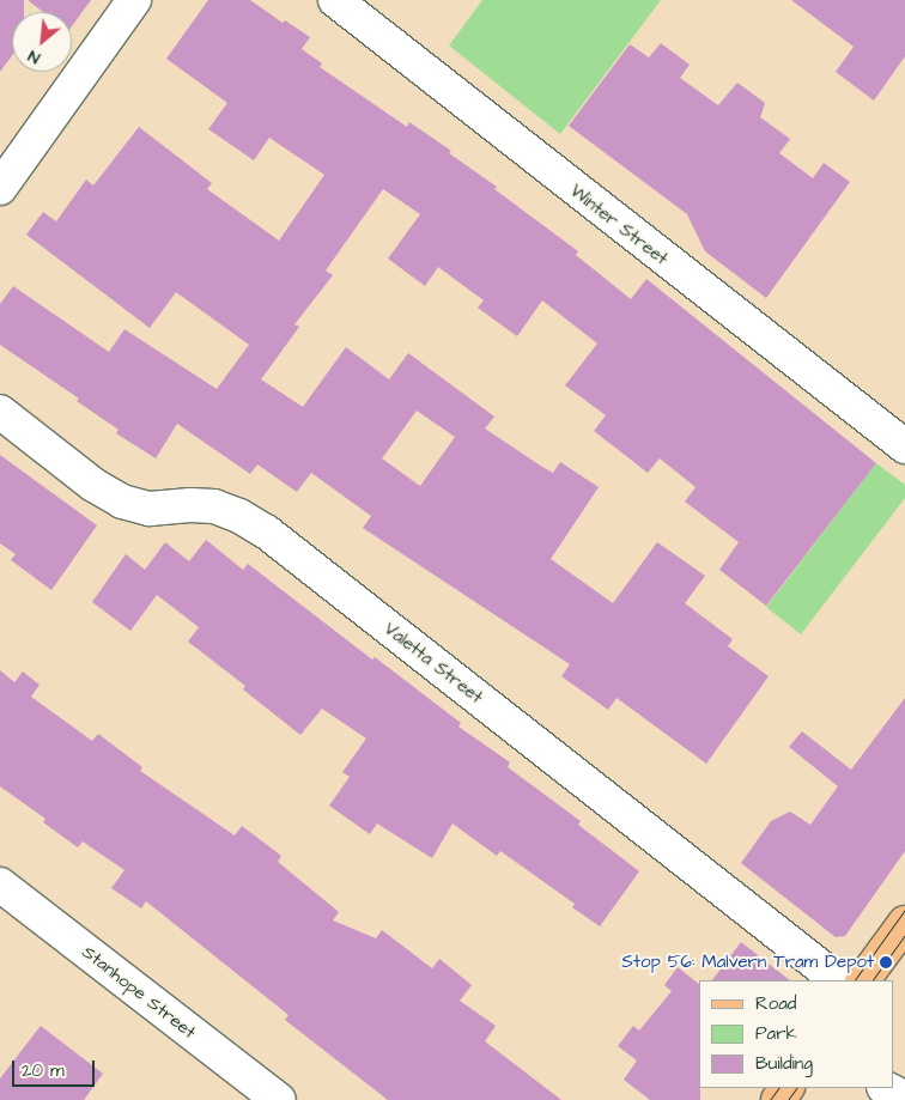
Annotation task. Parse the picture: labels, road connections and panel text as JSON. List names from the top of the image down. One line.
{"streets":{"street":["Winter Street","Valetta Street","Stanhope Street"]},"places":["Stop 56: Malvern Tram Depot"],"legend":["Road","Park","Building"],"scale_bar":"20 m","north":"bottom left"}
